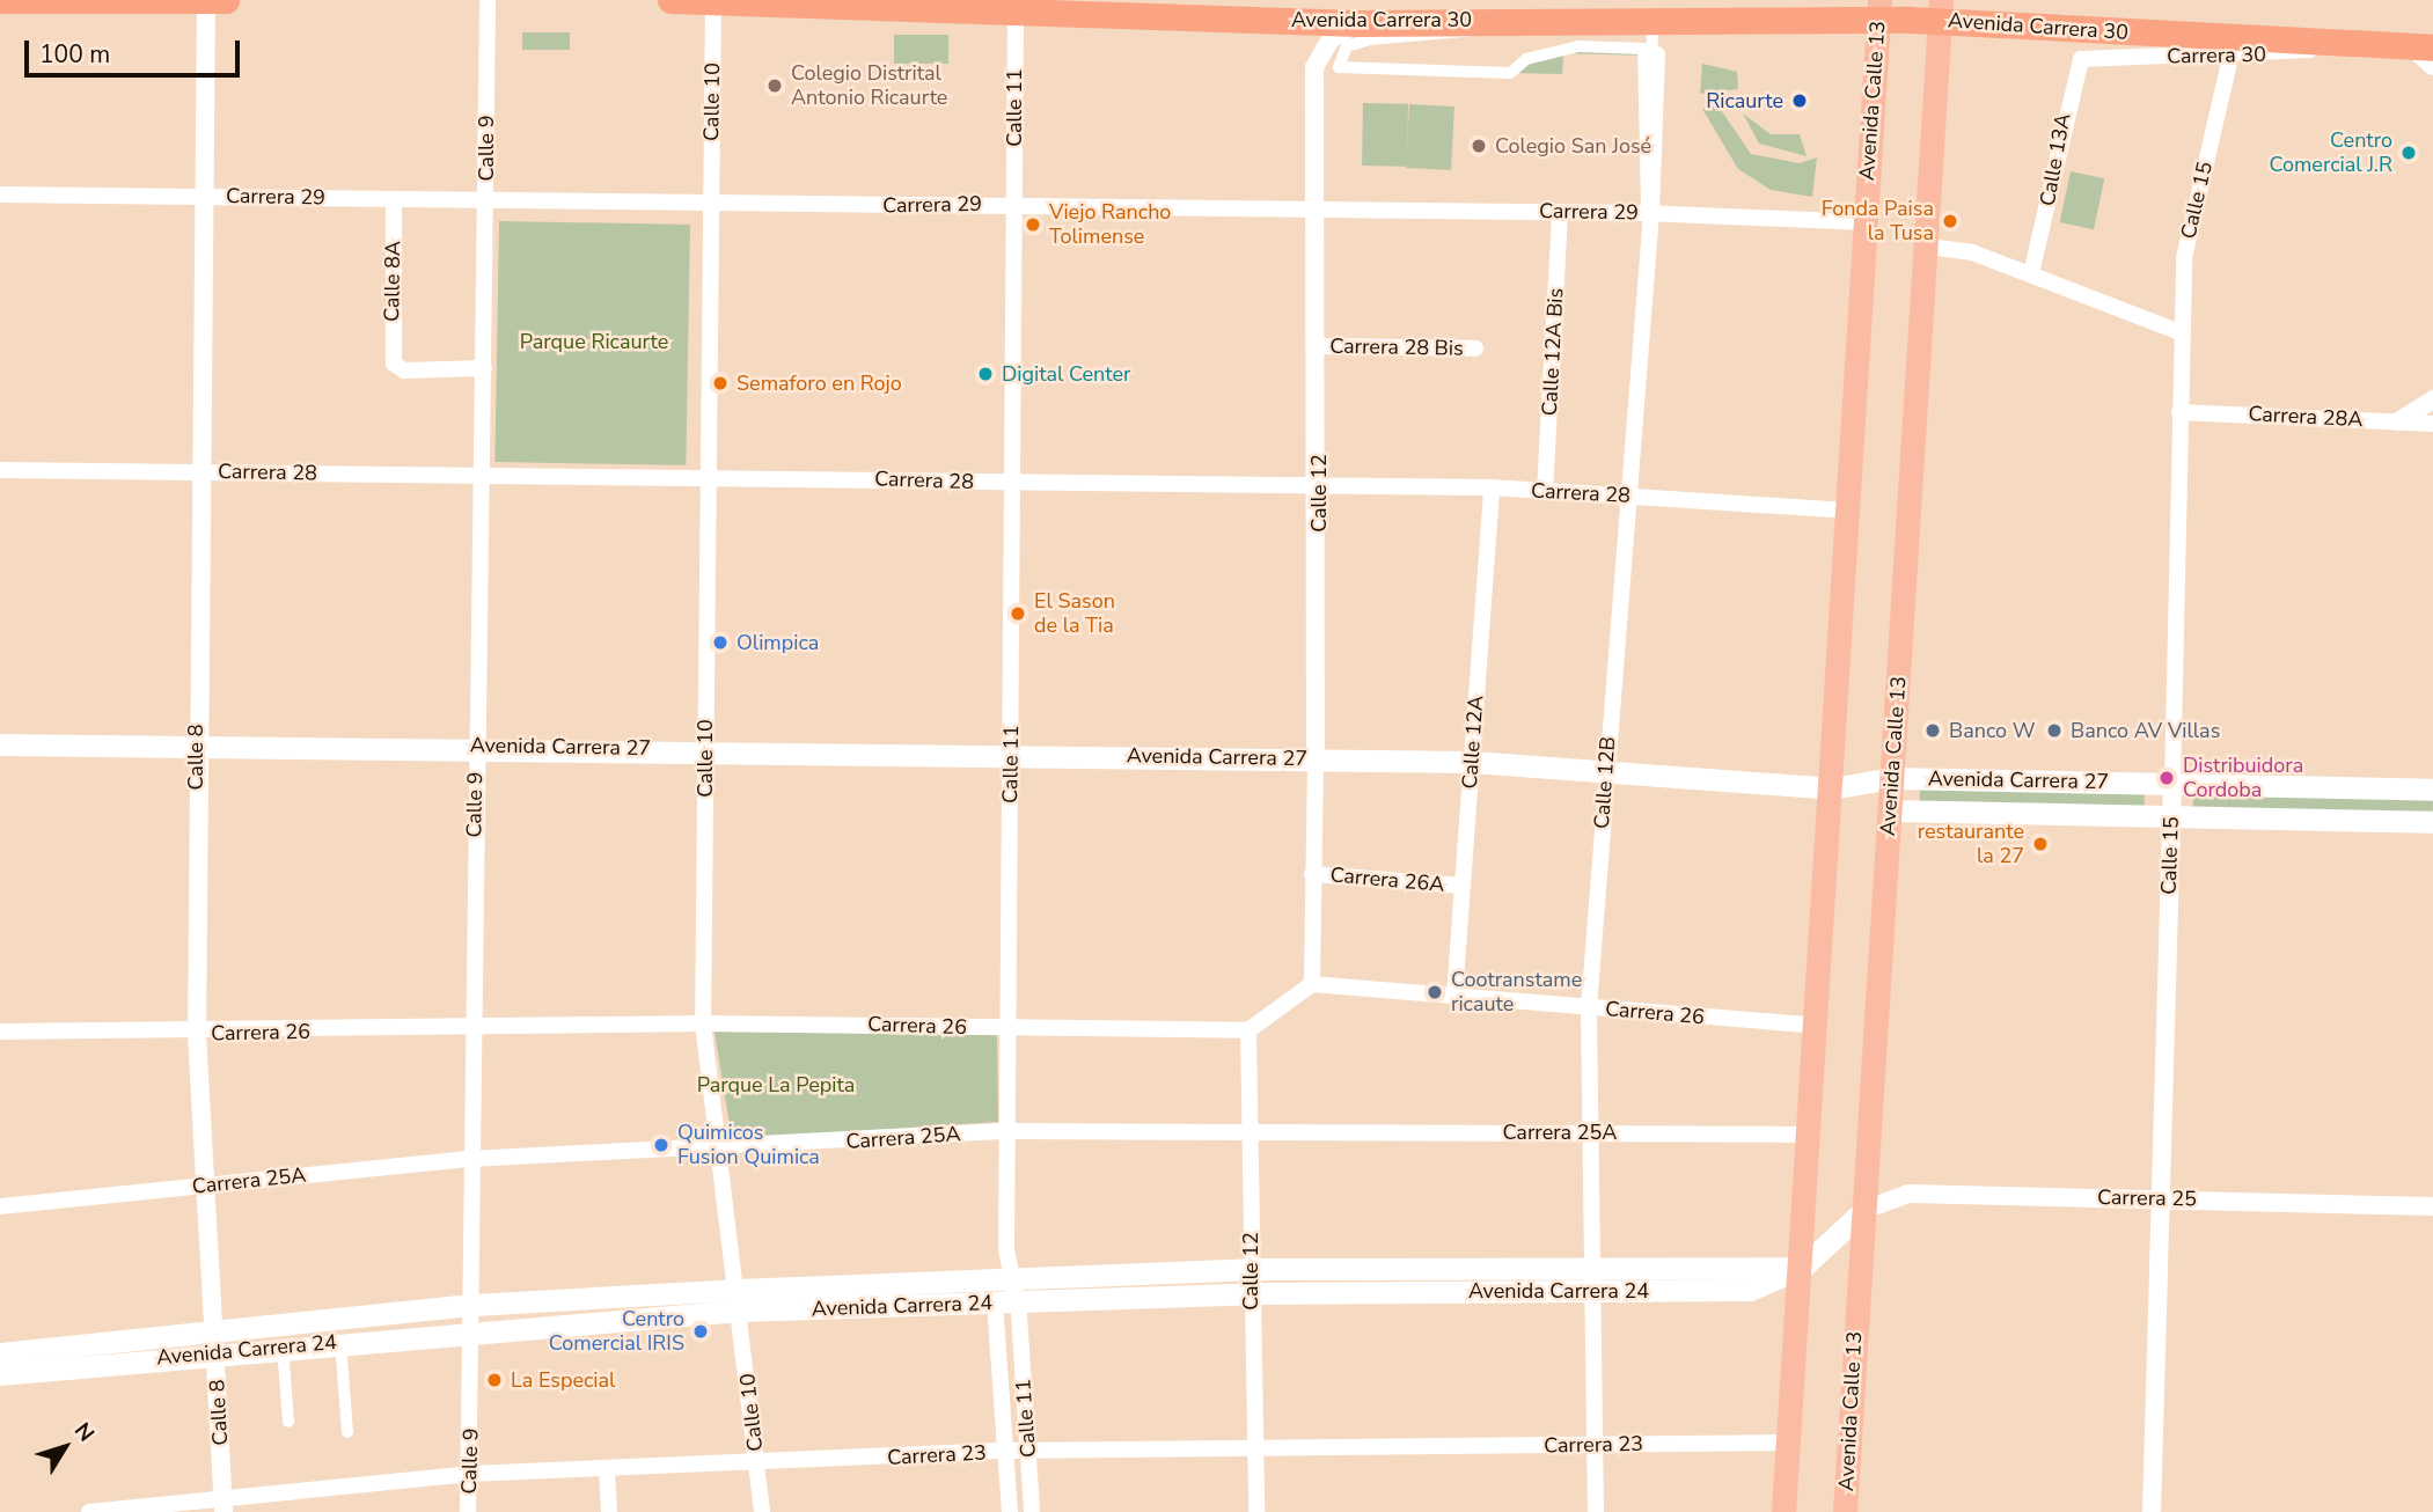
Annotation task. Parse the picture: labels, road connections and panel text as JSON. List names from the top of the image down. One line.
{"streets":{"highway":["Avenida Carrera 30"],"main road":["Avenida Calle 13","Avenida Carrera 27","Avenida Carrera 24"],"street":["Carrera 30","Calle 10","Calle 11","Calle 9","Calle 13A","Carrera 29","Calle 15","Calle 8A","Carrera 28 Bis","Calle 12A Bis","Carrera 28A","Carrera 28","Calle 12","Calle 12A","Calle 8","Calle 12B","Carrera 26A","Carrera 26","Carrera 25A","Carrera 25","Carrera 23"]},"crossings":[["Avenida Carrera 30","Carrera 30"],["Avenida Carrera 30","Calle 10"],["Avenida Carrera 30","Calle 11"],["Avenida Carrera 30","Calle 12"],["Carrera 30","Calle 13A"],["Carrera 30","Calle 15"],["Avenida Calle 13","Carrera 29"],["Avenida Calle 13","Carrera 28"],["Avenida Calle 13","Avenida Carrera 27"],["Avenida Calle 13","Carrera 26"],["Avenida Calle 13","Carrera 25A"],["Avenida Calle 13","Carrera 25"],["Avenida Calle 13","Avenida Carrera 24"],["Avenida Calle 13","Carrera 23"],["Calle 10","Carrera 29"],["Calle 10","Carrera 28"],["Calle 10","Avenida Carrera 27"],["Calle 10","Carrera 26"],["Calle 10","Carrera 25A"],["Calle 10","Avenida Carrera 24"],["Calle 10","Carrera 23"],["Calle 11","Carrera 29"],["Calle 11","Carrera 28"],["Calle 11","Avenida Carrera 27"],["Calle 11","Carrera 26"],["Calle 11","Carrera 25A"],["Calle 11","Avenida Carrera 24"],["Calle 11","Carrera 23"],["Calle 9","Carrera 29"],["Calle 9","Calle 8A"],["Calle 9","Carrera 28"],["Calle 9","Avenida Carrera 27"],["Calle 9","Carrera 26"],["Calle 9","Carrera 25A"],["Calle 9","Avenida Carrera 24"],["Calle 9","Carrera 23"],["Carrera 29","Calle 8A"],["Carrera 29","Calle 12A Bis"],["Carrera 29","Calle 12"],["Carrera 29","Calle 8"],["Carrera 29","Calle 12B"],["Calle 15","Carrera 28A"],["Calle 15","Avenida Carrera 27"],["Calle 15","Carrera 25"],["Carrera 28 Bis","Calle 12"],["Calle 12A Bis","Carrera 28"],["Carrera 28","Calle 12"],["Carrera 28","Calle 12A"],["Carrera 28","Calle 8"],["Carrera 28","Calle 12B"],["Calle 12","Avenida Carrera 27"],["Calle 12","Carrera 26A"],["Calle 12","Carrera 26"],["Calle 12","Carrera 25A"],["Calle 12","Avenida Carrera 24"],["Calle 12","Carrera 23"],["Calle 12A","Avenida Carrera 27"],["Calle 12A","Carrera 26A"],["Calle 12A","Carrera 26"],["Avenida Carrera 27","Calle 8"],["Avenida Carrera 27","Calle 12B"],["Calle 8","Carrera 26"],["Calle 8","Carrera 25A"],["Calle 8","Avenida Carrera 24"],["Calle 8","Carrera 23"],["Calle 12B","Carrera 26"],["Calle 12B","Carrera 25A"],["Calle 12B","Avenida Carrera 24"],["Calle 12B","Carrera 23"],["Carrera 25","Avenida Carrera 24"]],"parks":["Parque Ricaurte","Parque La Pepita"],"places":["Colegio Distrital Antonio Ricaurte","Ricaurte","Colegio San José","Centro Comercial J.R","Fonda Paisa la Tusa","Viejo Rancho Tolimense","Digital Center","Semaforo en Rojo","El Sason de la Tia","Olimpica","Banco W","Banco AV Villas","Distribuidora Cordoba","restaurante la 27","Cootranstame ricaute","Quimicos Fusion Quimica","Centro Comercial IRIS","La Especial"],"scale_bar":"100 m","north":"top right"}
